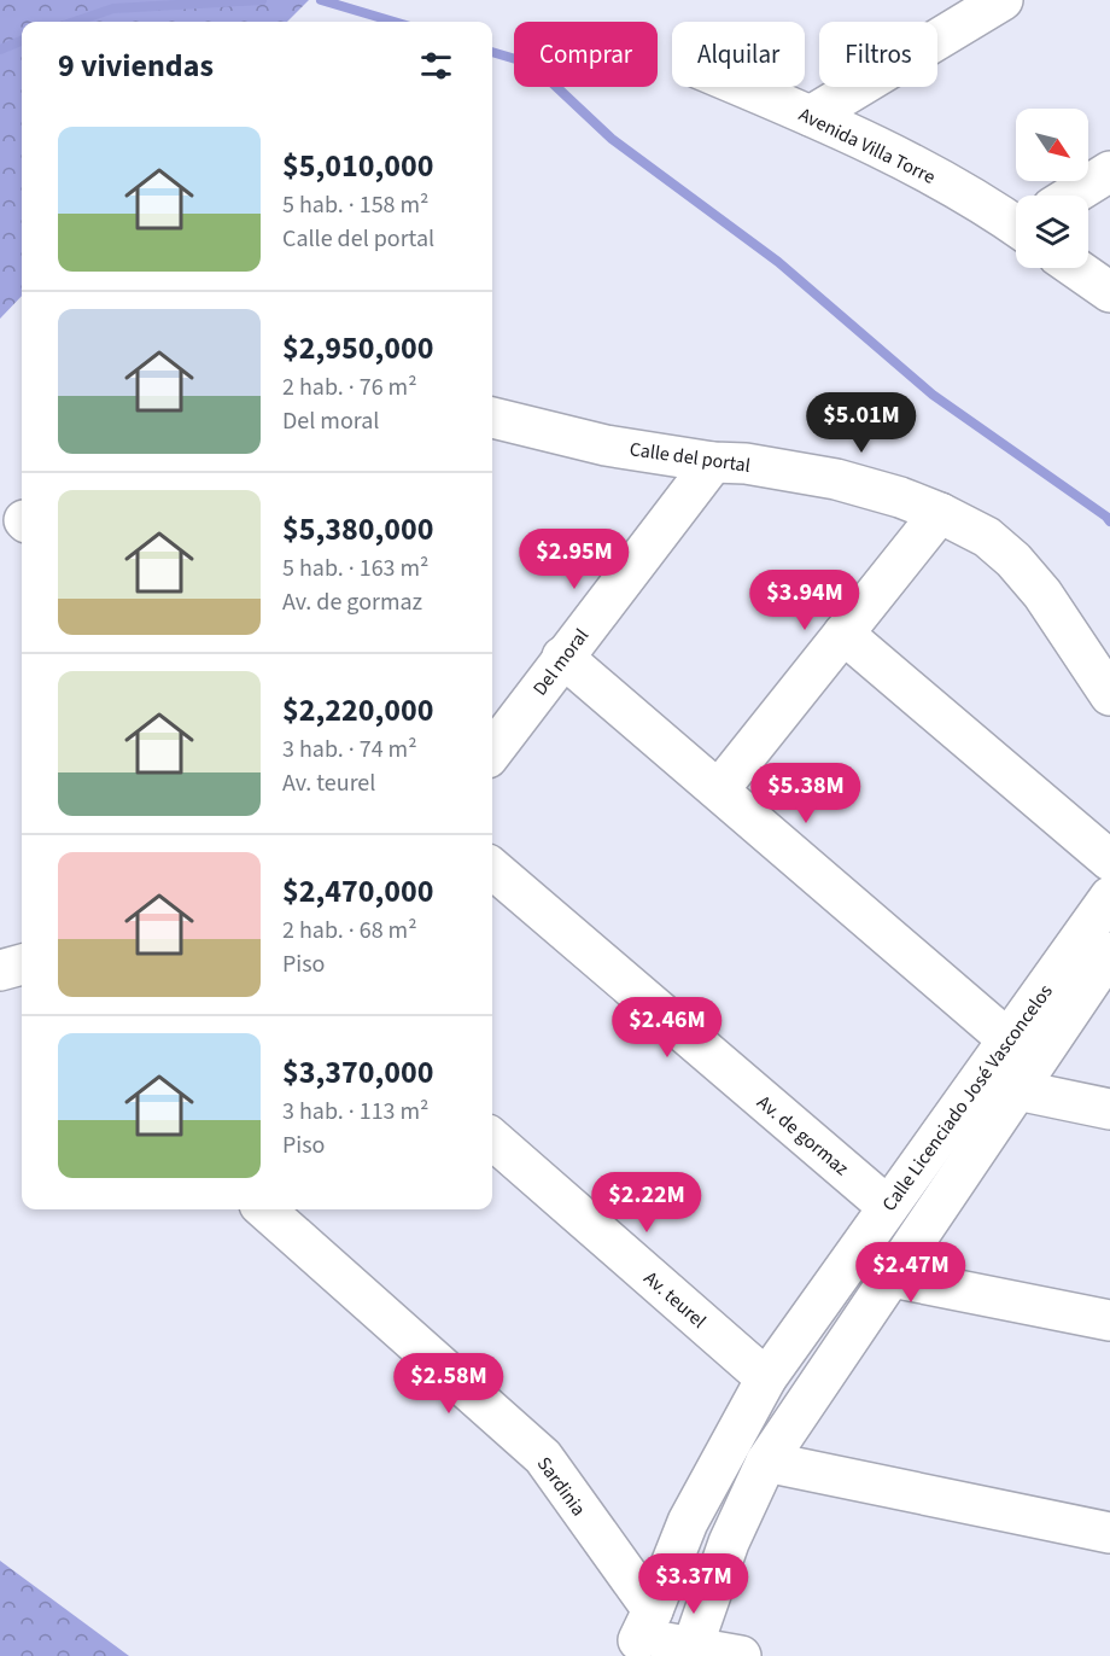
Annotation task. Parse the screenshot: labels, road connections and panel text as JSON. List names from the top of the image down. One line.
{"streets":{"street":["Avenida Villa Torre","Calle del portal","Del moral","Calle Licenciado José Vasconcelos","Av. de gormaz","Av. teurel","Sardinia"]},"crossings":[["Calle del portal","Del moral"],["Calle Licenciado José Vasconcelos","Av. de gormaz"],["Calle Licenciado José Vasconcelos","Av. teurel"],["Calle Licenciado José Vasconcelos","Sardinia"]],"north":"bottom right","page":{"chip":["Comprar","Alquilar","Filtros"],"heading":"9 viviendas","list":[{"name":"$5,010,000","note":"5 hab. · 158 m² · Calle del portal"},{"name":"$2,950,000","note":"2 hab. · 76 m² · Del moral"},{"name":"$5,380,000","note":"5 hab. · 163 m² · Av. de gormaz"},{"name":"$2,220,000","note":"3 hab. · 74 m² · Av. teurel"},{"name":"$2,470,000","note":"2 hab. · 68 m² · Piso"},{"name":"$3,370,000","note":"3 hab. · 113 m² · Piso"}],"price":["$5.01M","$2.95M","$3.94M","$5.38M","$2.46M","$2.22M","$2.47M","$2.58M","$3.37M"]}}
